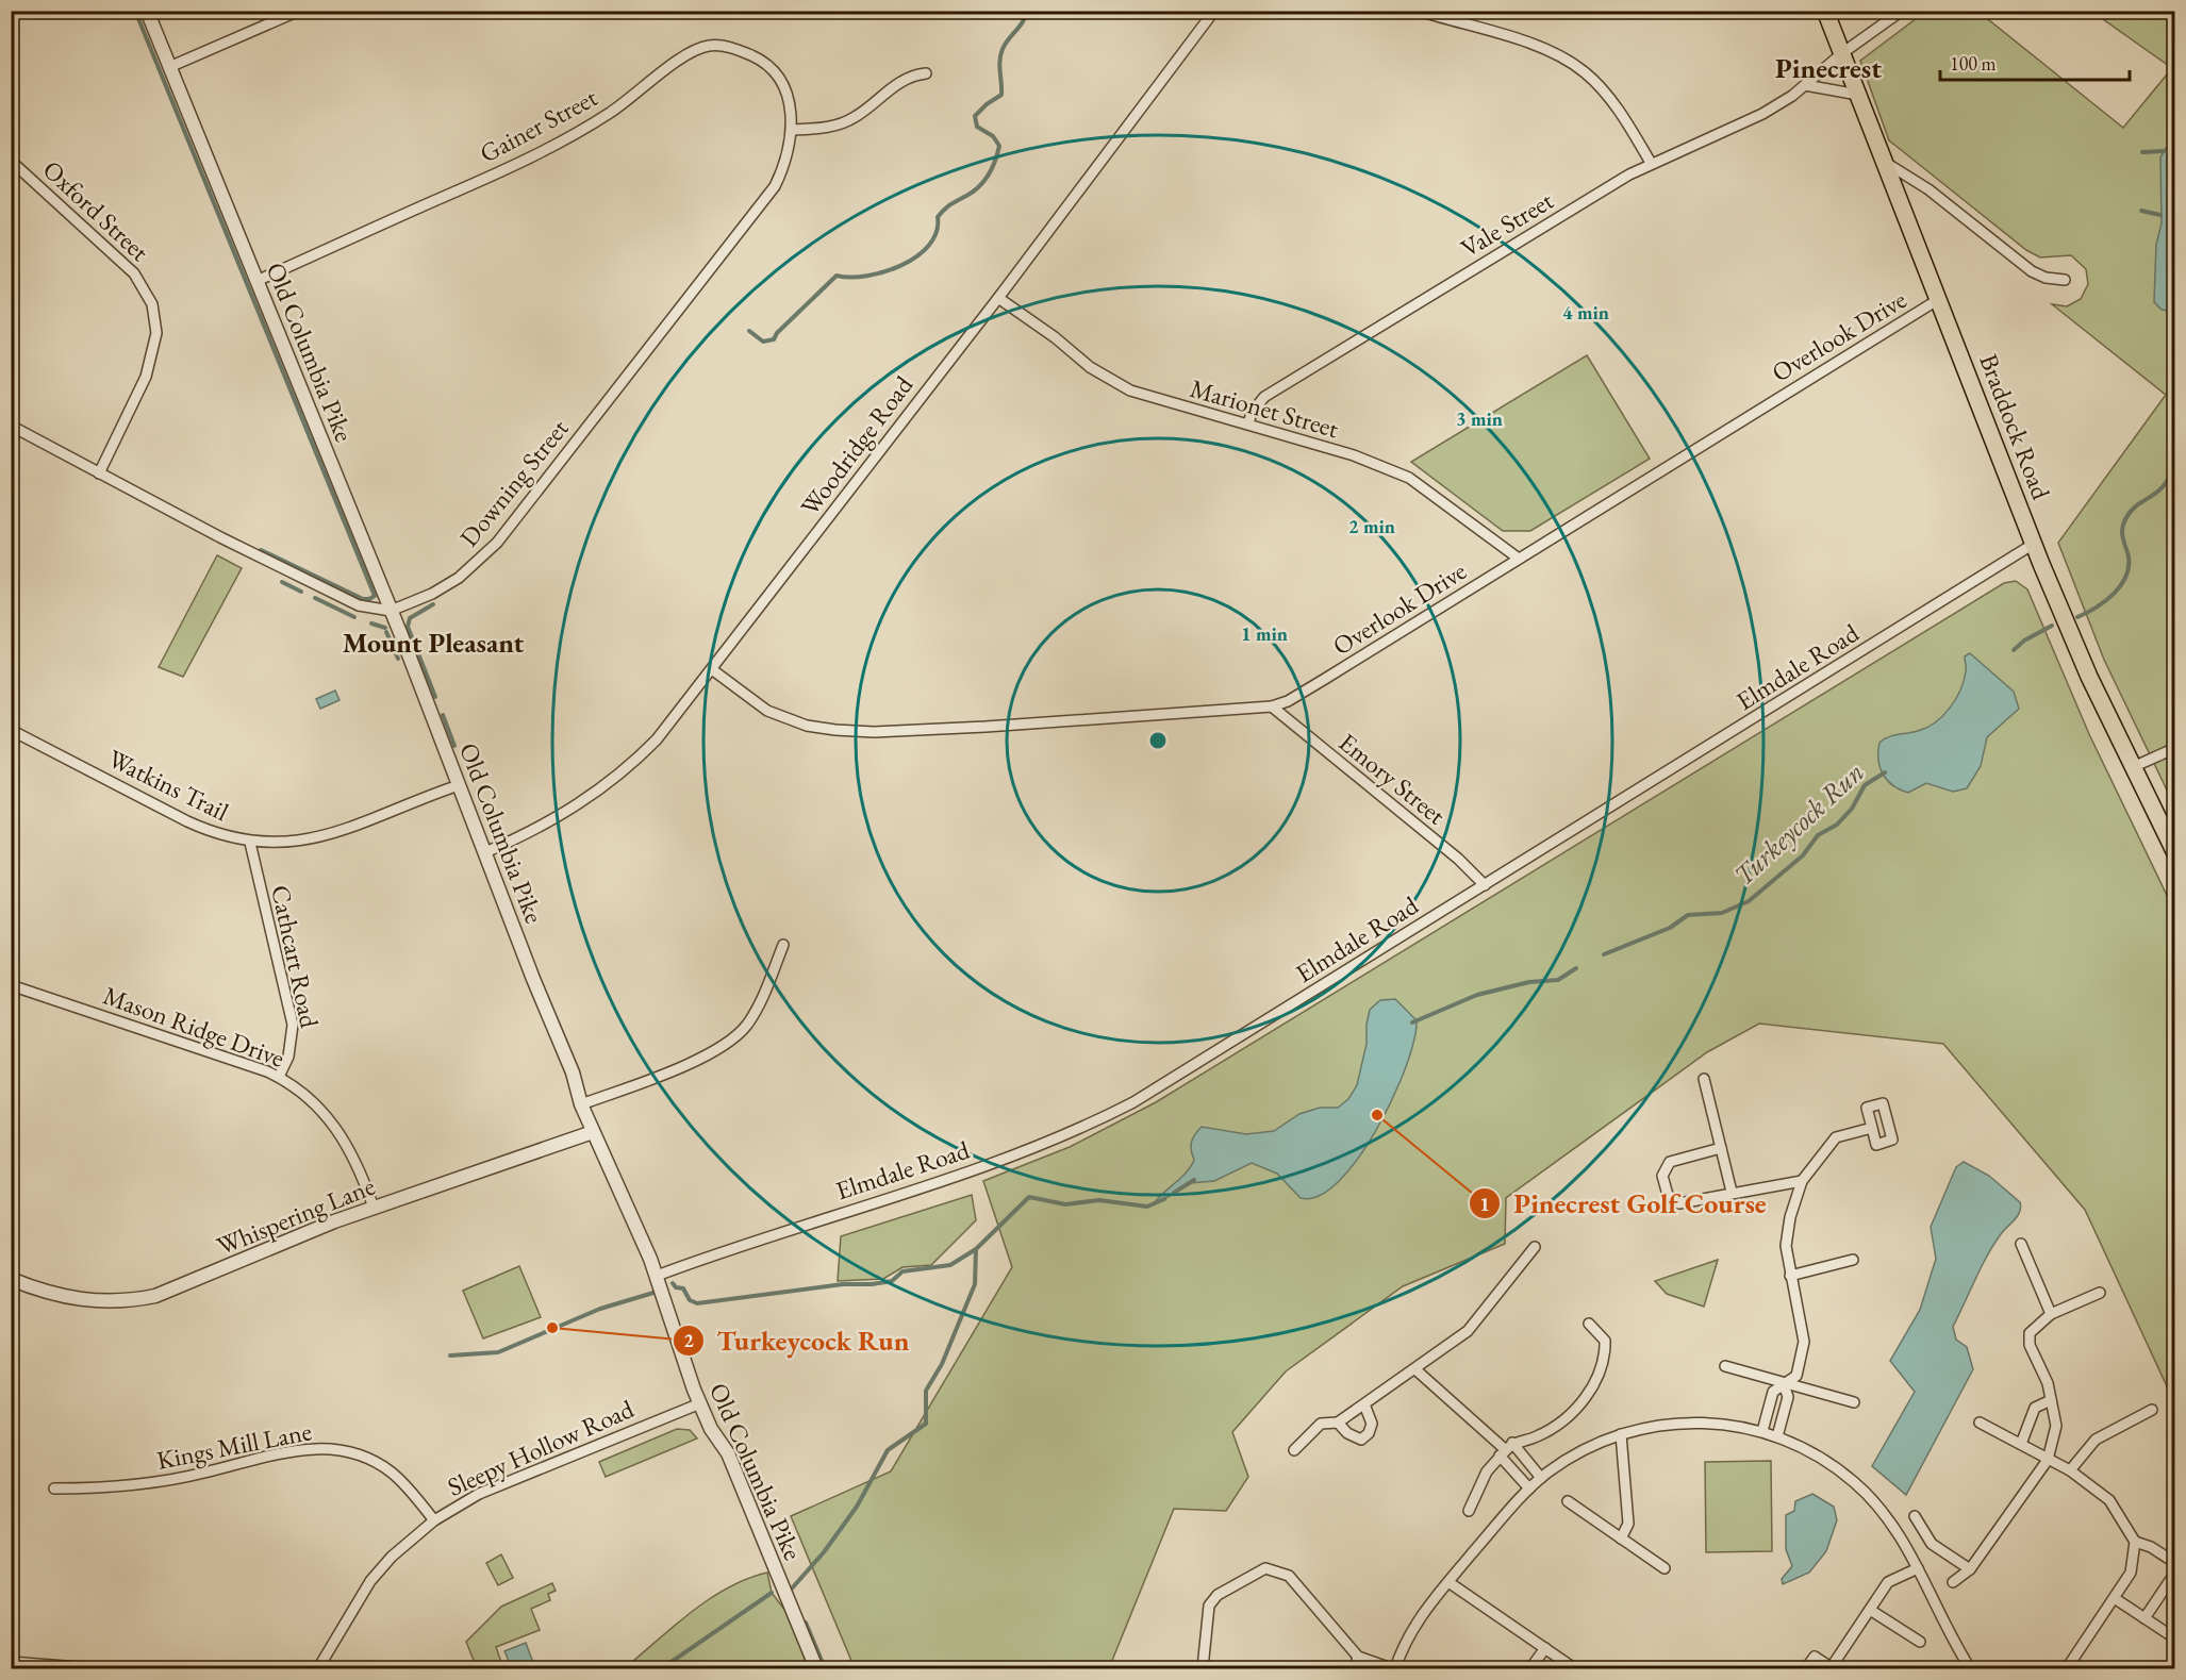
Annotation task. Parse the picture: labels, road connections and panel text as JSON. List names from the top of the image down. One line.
{"streets":{"main road":["Braddock Road"],"street":["Gainer Street","Oxford Street","Vale Street","Overlook Drive","Old Columbia Pike","Marionet Street","Woodridge Road","Downing Street","Elmdale Road","Emory Street","Watkins Trail","Cathcart Road","Mason Ridge Drive","Whispering Lane","Kings Mill Lane","Sleepy Hollow Road"]},"crossings":[["Gainer Street","Old Columbia Pike"],["Gainer Street","Downing Street"],["Vale Street","Marionet Street"],["Vale Street","Braddock Road"],["Overlook Drive","Marionet Street"],["Overlook Drive","Braddock Road"],["Overlook Drive","Woodridge Road"],["Overlook Drive","Emory Street"],["Old Columbia Pike","Woodridge Road"],["Old Columbia Pike","Downing Street"],["Old Columbia Pike","Elmdale Road"],["Old Columbia Pike","Watkins Trail"],["Old Columbia Pike","Whispering Lane"],["Old Columbia Pike","Sleepy Hollow Road"],["Marionet Street","Woodridge Road"],["Braddock Road","Elmdale Road"],["Elmdale Road","Emory Street"],["Watkins Trail","Cathcart Road"],["Cathcart Road","Mason Ridge Drive"],["Mason Ridge Drive","Whispering Lane"],["Kings Mill Lane","Sleepy Hollow Road"]],"districts":["Pinecrest","Mount Pleasant"],"water":["Turkeycock Run"],"places":["Pinecrest Golf Course","Turkeycock Run"],"scale_bar":"100 m","rings":["4 min","3 min","2 min","1 min"]}
